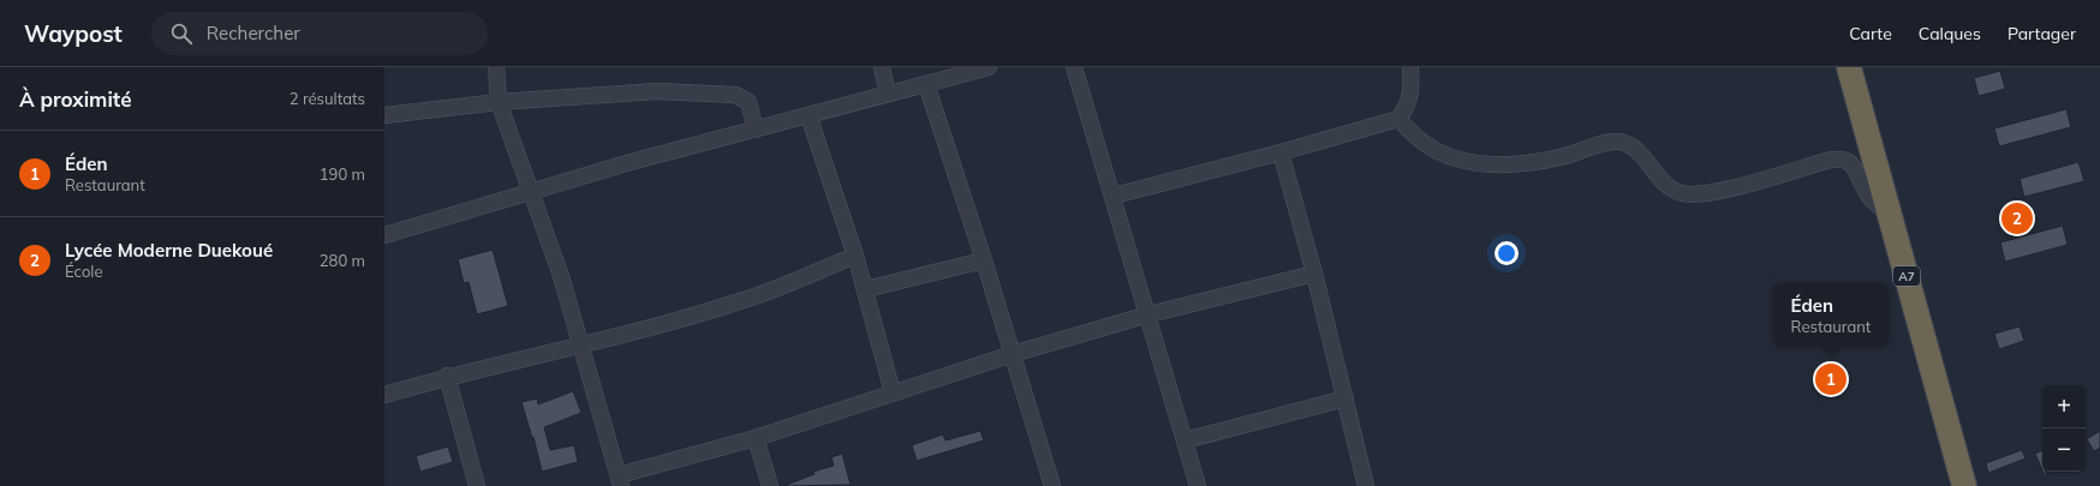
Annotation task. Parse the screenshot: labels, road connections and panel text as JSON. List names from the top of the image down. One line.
{"streets":{"highway":["A7"]},"page":{"header":"Waypost","search":"Rechercher","nav":["Carte","Calques","Partager"],"heading":["À proximité","2 résultats"],"list":[{"mark":"1","name":"Éden","note":"Restaurant","value":"190 m"},{"mark":"2","name":"Lycée Moderne Duekoué","note":"École","value":"280 m"}],"pins":["2","1"],"popup":["Éden","Restaurant"],"map_buttons":["+","−"]}}
